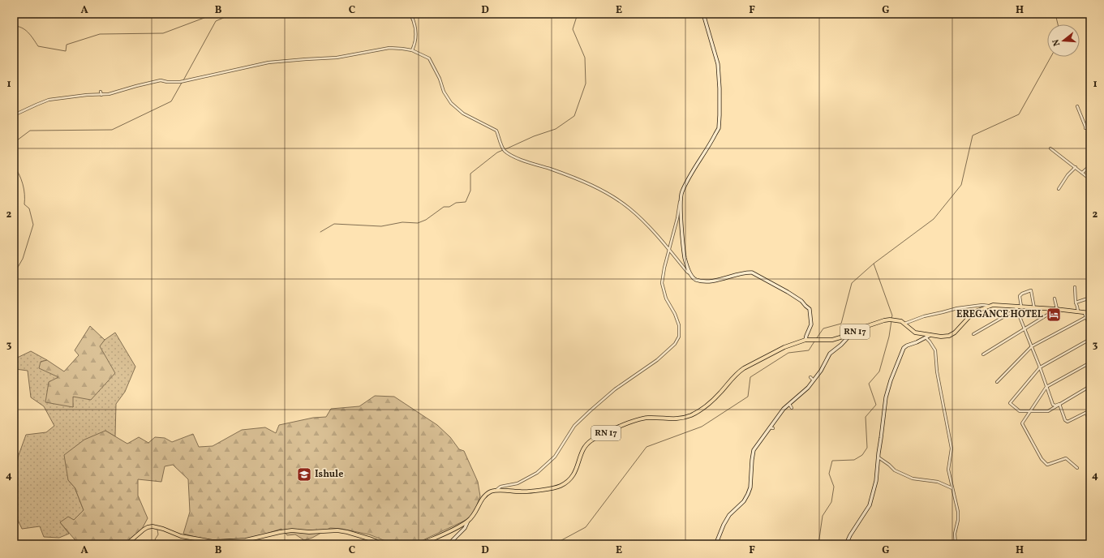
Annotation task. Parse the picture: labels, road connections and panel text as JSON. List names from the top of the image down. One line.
{"streets":{"main road":["RN 17"]},"places":{"hotel":["EREGANCE HOTEL"],"school or university":["Ishule"]},"north":"left","grid":{"columns":["A","B","C","D","E","F","G","H"],"rows":["1","2","3","4"]}}
